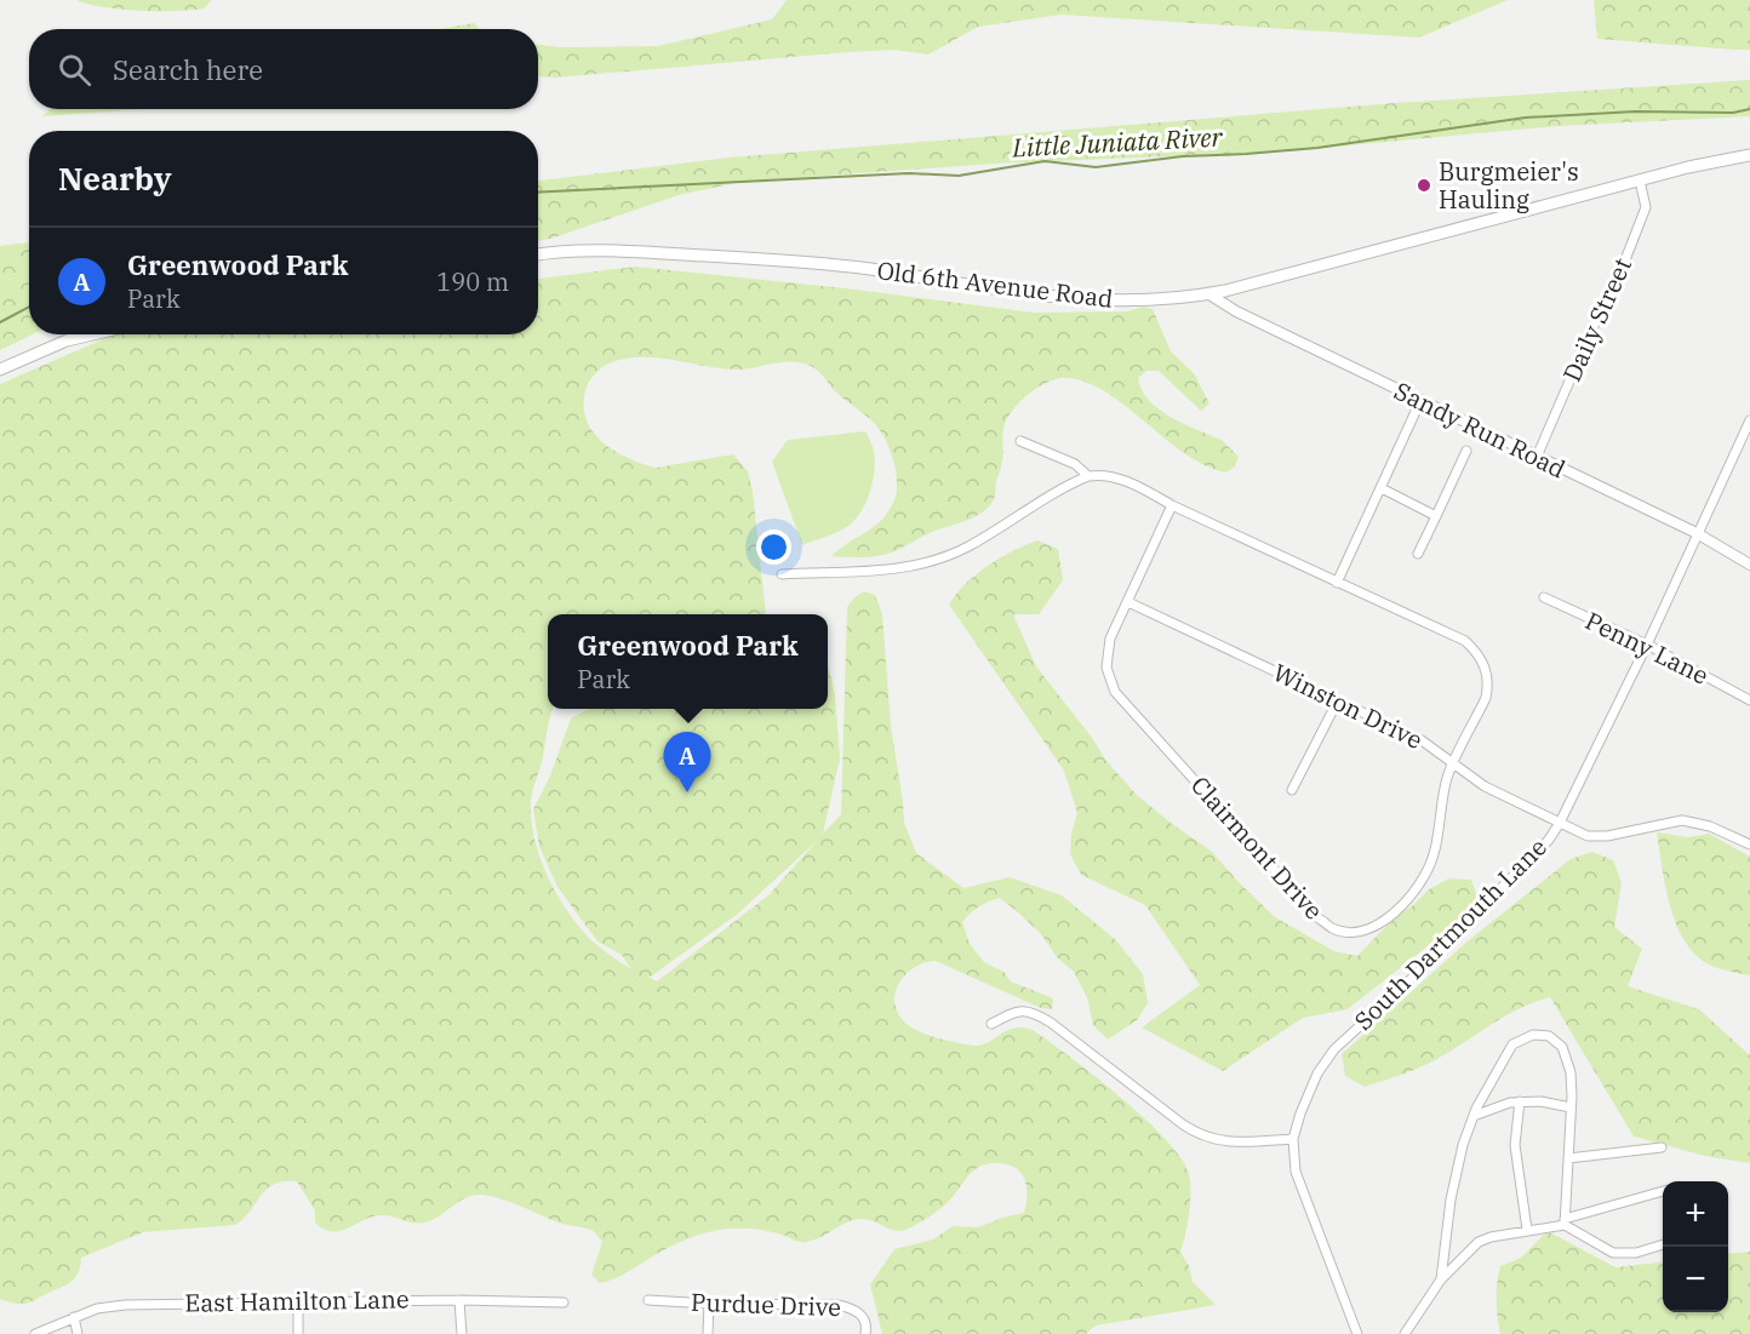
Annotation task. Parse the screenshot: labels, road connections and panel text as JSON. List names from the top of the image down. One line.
{"streets":{"main road":["Old 6th Avenue Road"],"street":["Daily Street","Sandy Run Road","Penny Lane","Winston Drive","Clairmont Drive","South Dartmouth Lane","East Hamilton Lane","Purdue Drive"]},"crossings":[["Old 6th Avenue Road","Daily Street"],["Old 6th Avenue Road","Sandy Run Road"],["Daily Street","Sandy Run Road"],["Sandy Run Road","South Dartmouth Lane"],["Penny Lane","South Dartmouth Lane"],["Winston Drive","Clairmont Drive"],["Winston Drive","South Dartmouth Lane"]],"water":["Little Juniata River"],"places":["Burgmeier's Hauling"],"page":{"search":"Search here","heading":"Nearby","list":[{"mark":"A","name":"Greenwood Park","note":"Park","value":"190 m"}],"popup":["Greenwood Park","Park"],"pins":"A","map_buttons":["+","−"]}}
